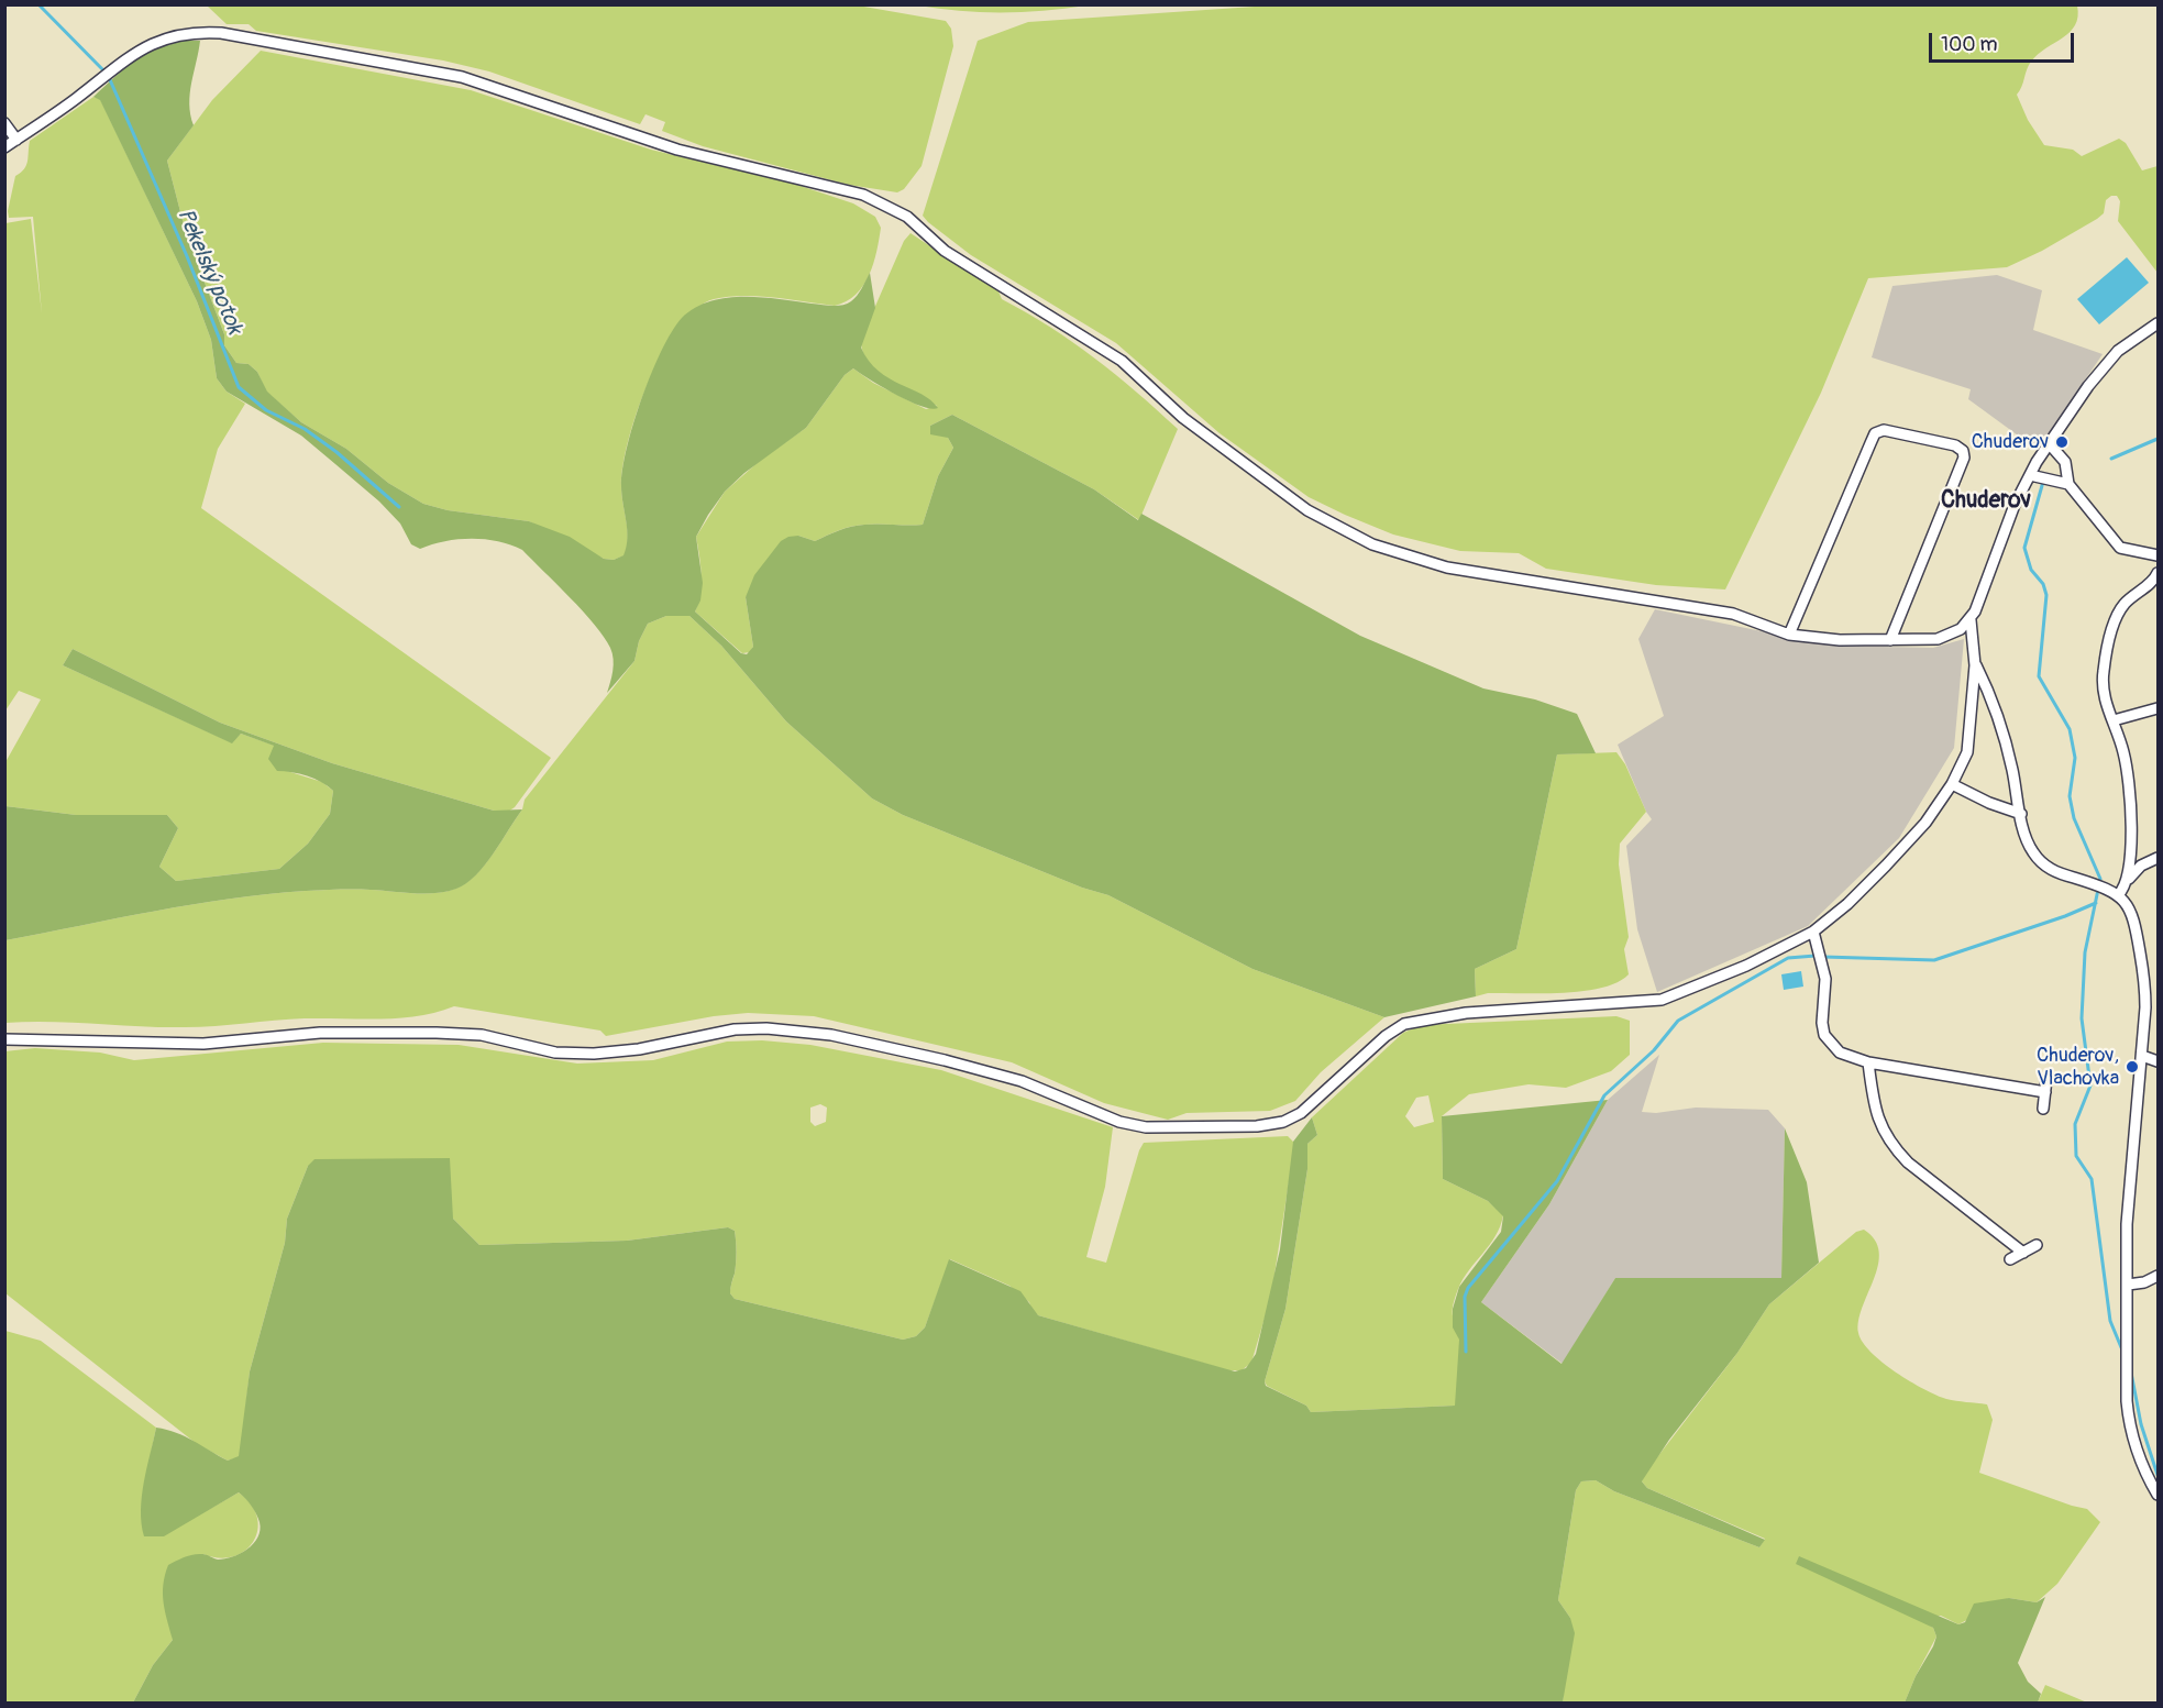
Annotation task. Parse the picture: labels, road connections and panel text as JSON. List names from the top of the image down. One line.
{"districts":["Chuderov"],"water":["Pekelský potok"],"places":["Chuderov","Chuderov, Vlachovka"],"scale_bar":"100 m"}
